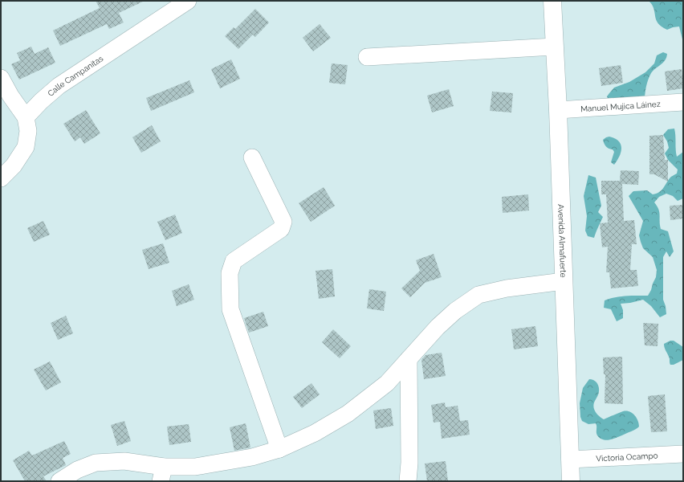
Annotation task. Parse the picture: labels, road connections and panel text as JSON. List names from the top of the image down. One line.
{"streets":{"street":["Calle Campanitas","Manuel Mujica Láinez","Avenida Almafuerte","Victoria Ocampo"]},"crossings":[["Manuel Mujica Láinez","Avenida Almafuerte"],["Avenida Almafuerte","Victoria Ocampo"]]}
